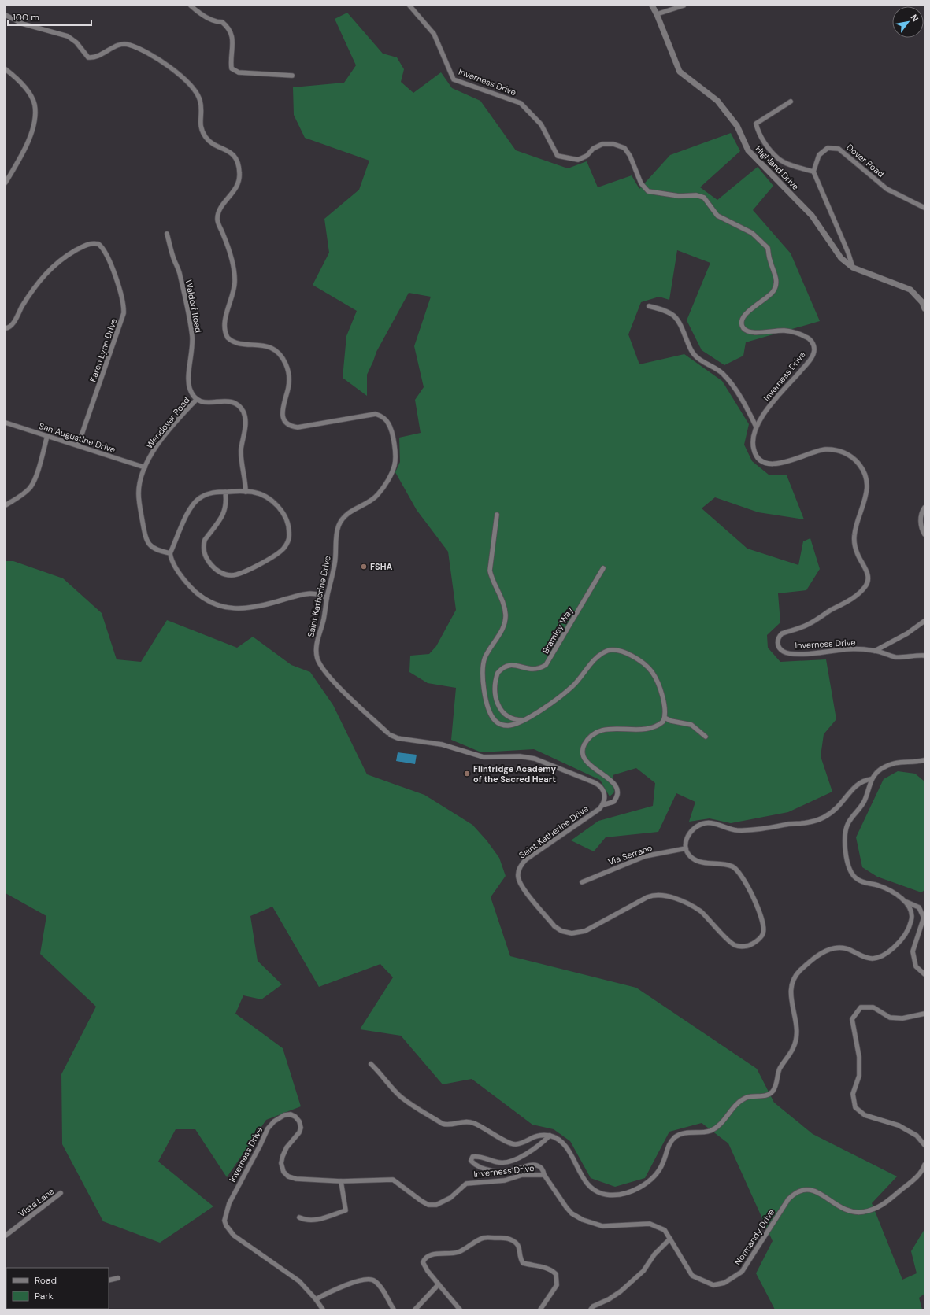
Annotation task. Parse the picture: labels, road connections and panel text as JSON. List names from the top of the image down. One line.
{"streets":{"street":["Inverness Drive","Dover Road","Highland Drive","Waldorf Road","Karen Lynn Drive","Wendover Road","San Augustine Drive","Saint Katherine Drive","Bramley Way","Via Serrano","Vista Lane","Normandy Drive"]},"crossings":[["Inverness Drive","Normandy Drive"],["Waldorf Road","Wendover Road"],["Karen Lynn Drive","San Augustine Drive"],["Wendover Road","San Augustine Drive"],["Saint Katherine Drive","Via Serrano"]],"places":["FSHA","Flintridge Academy of the Sacred Heart"],"legend":["Road","Park"],"scale_bar":"100 m","north":"top right"}
